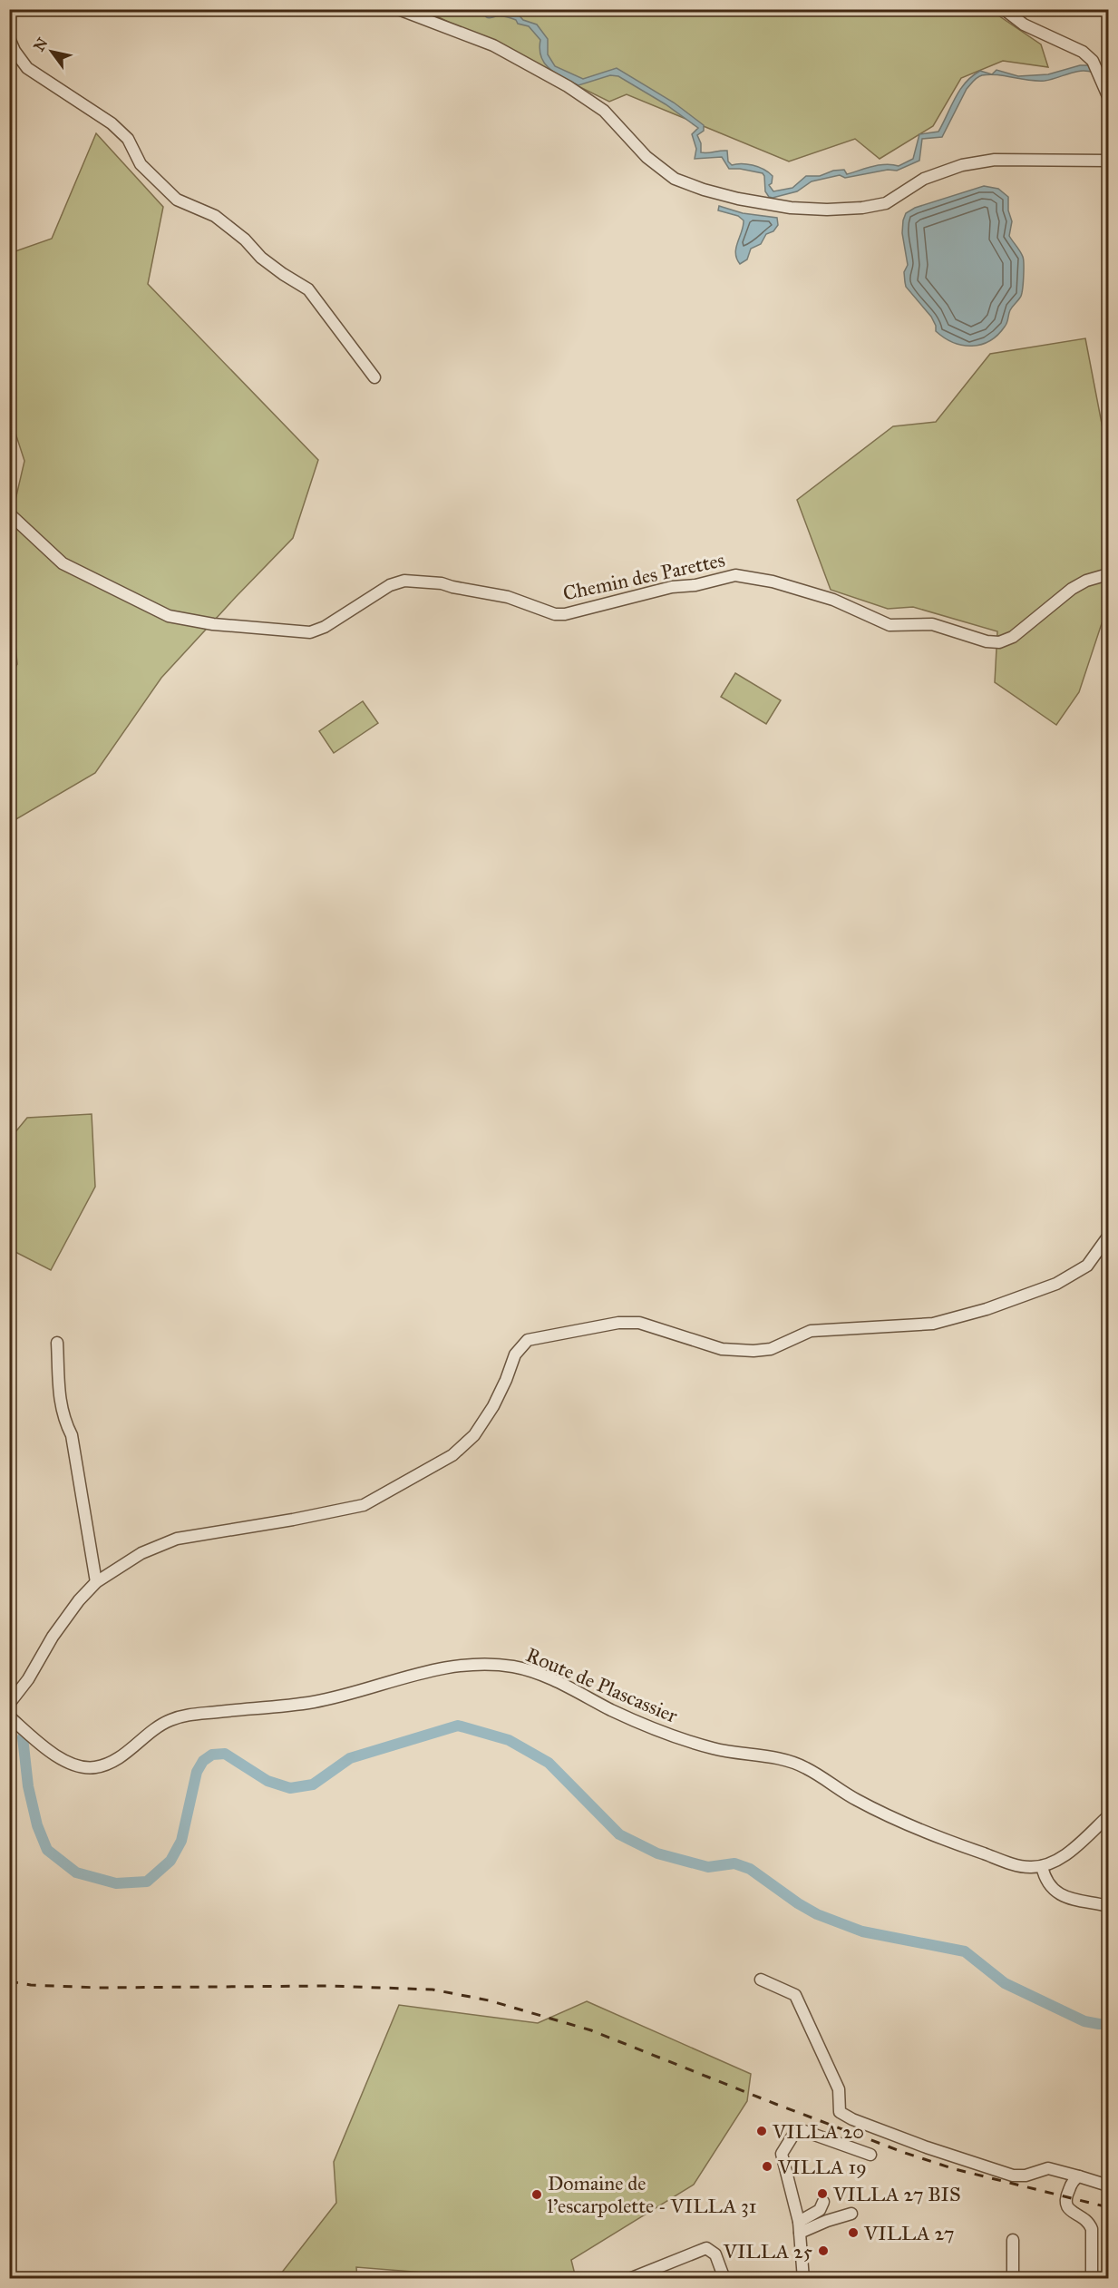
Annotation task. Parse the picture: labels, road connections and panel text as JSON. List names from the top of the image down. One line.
{"streets":{"street":["Chemin des Parettes","Route de Plascassier"]},"places":["VILLA 20","VILLA 19","VILLA 27 BIS","Domaine de l'escarpolette - VILLA 31","VILLA 27","VILLA 25"],"north":"top left"}
